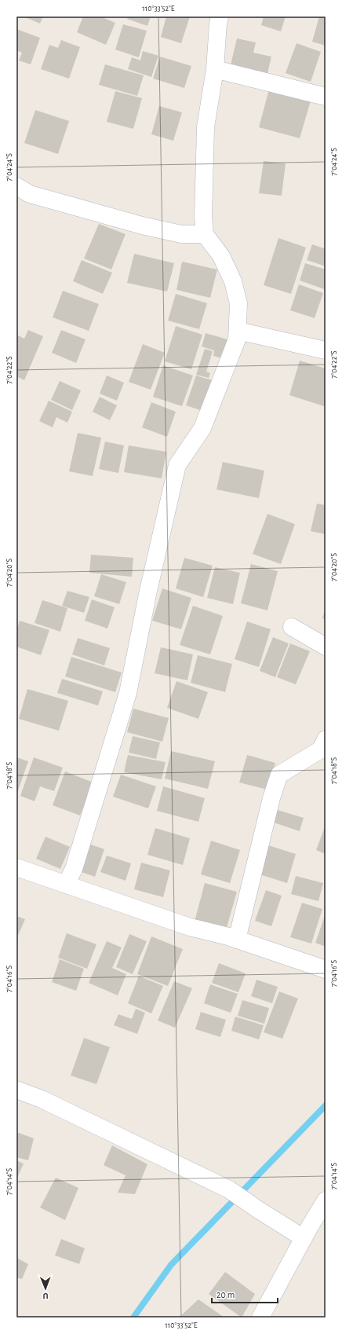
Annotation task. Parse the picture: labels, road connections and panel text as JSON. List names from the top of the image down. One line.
{"scale_bar":"20 m","north":"bottom","coordinates":["110°33'52\"E","7°04'24\"S","7°04'22\"S","7°04'20\"S","7°04'18\"S","7°04'16\"S","7°04'14\"S"]}
